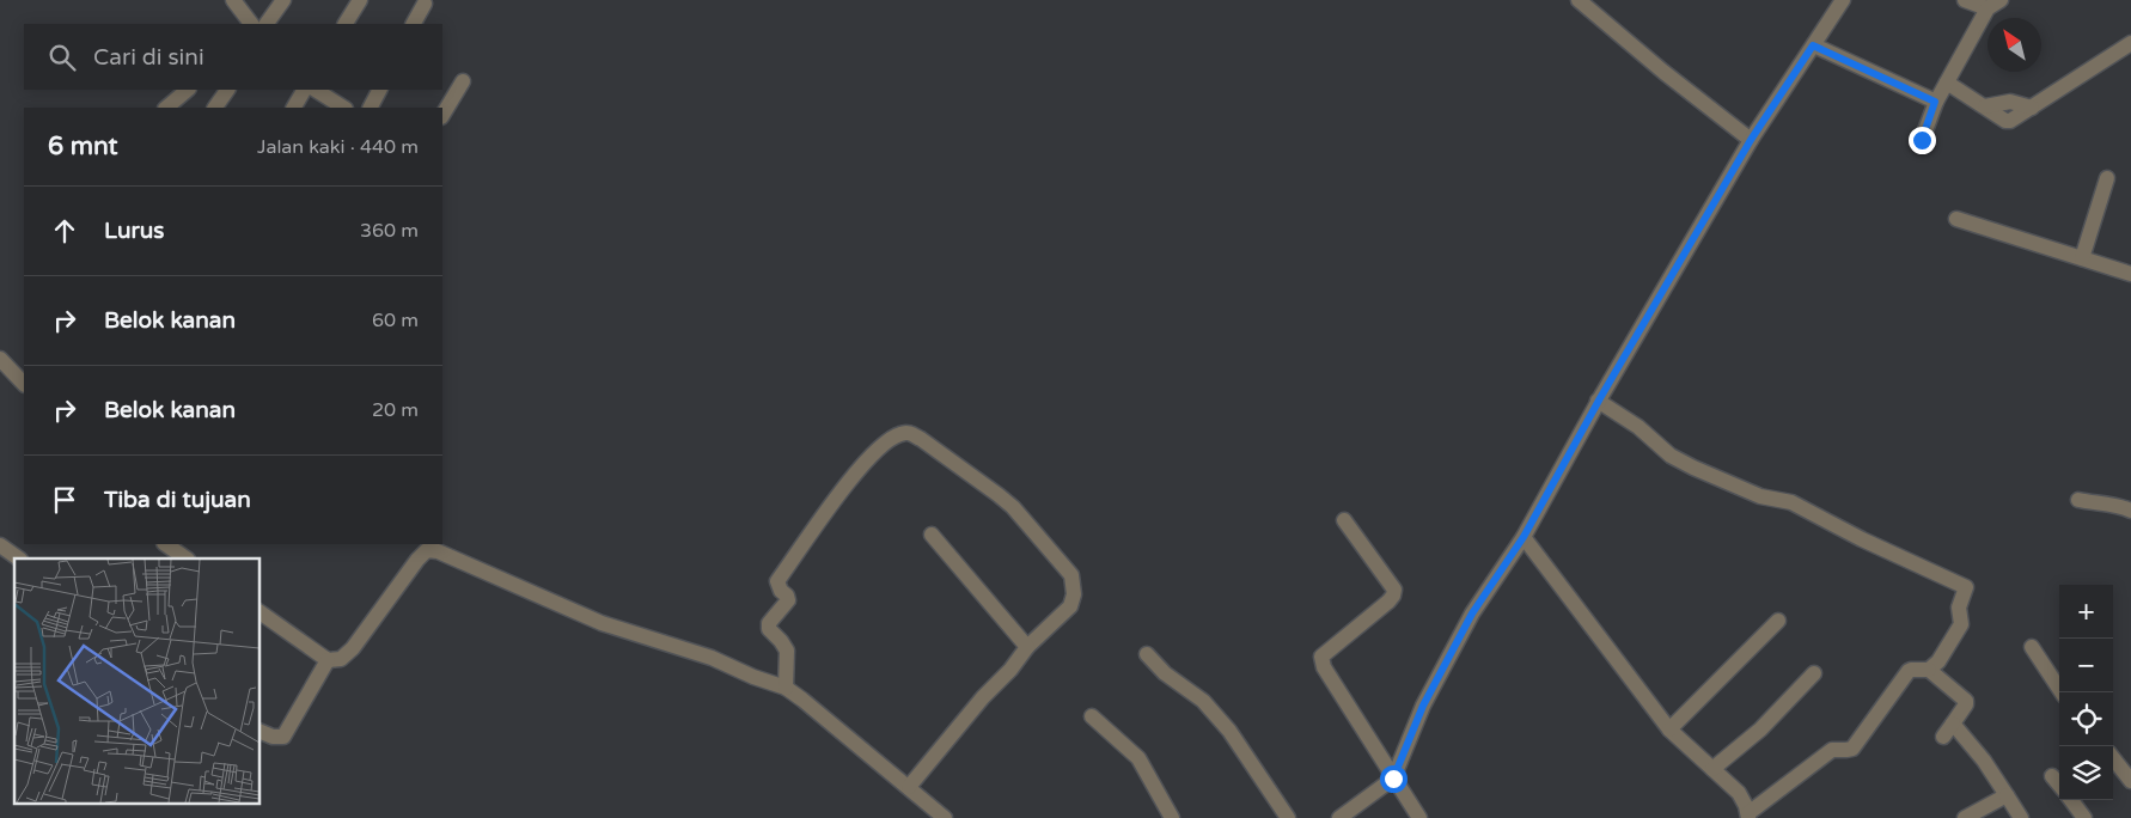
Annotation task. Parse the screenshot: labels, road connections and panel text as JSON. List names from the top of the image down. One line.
{"north":"top left","page":{"search":"Cari di sini","heading":["6 mnt","Jalan kaki · 440 m"],"list":[["Lurus","360 m"],["Belok kanan","60 m"],["Belok kanan","20 m"],"Tiba di tujuan"],"map_buttons":["+","−"]}}
